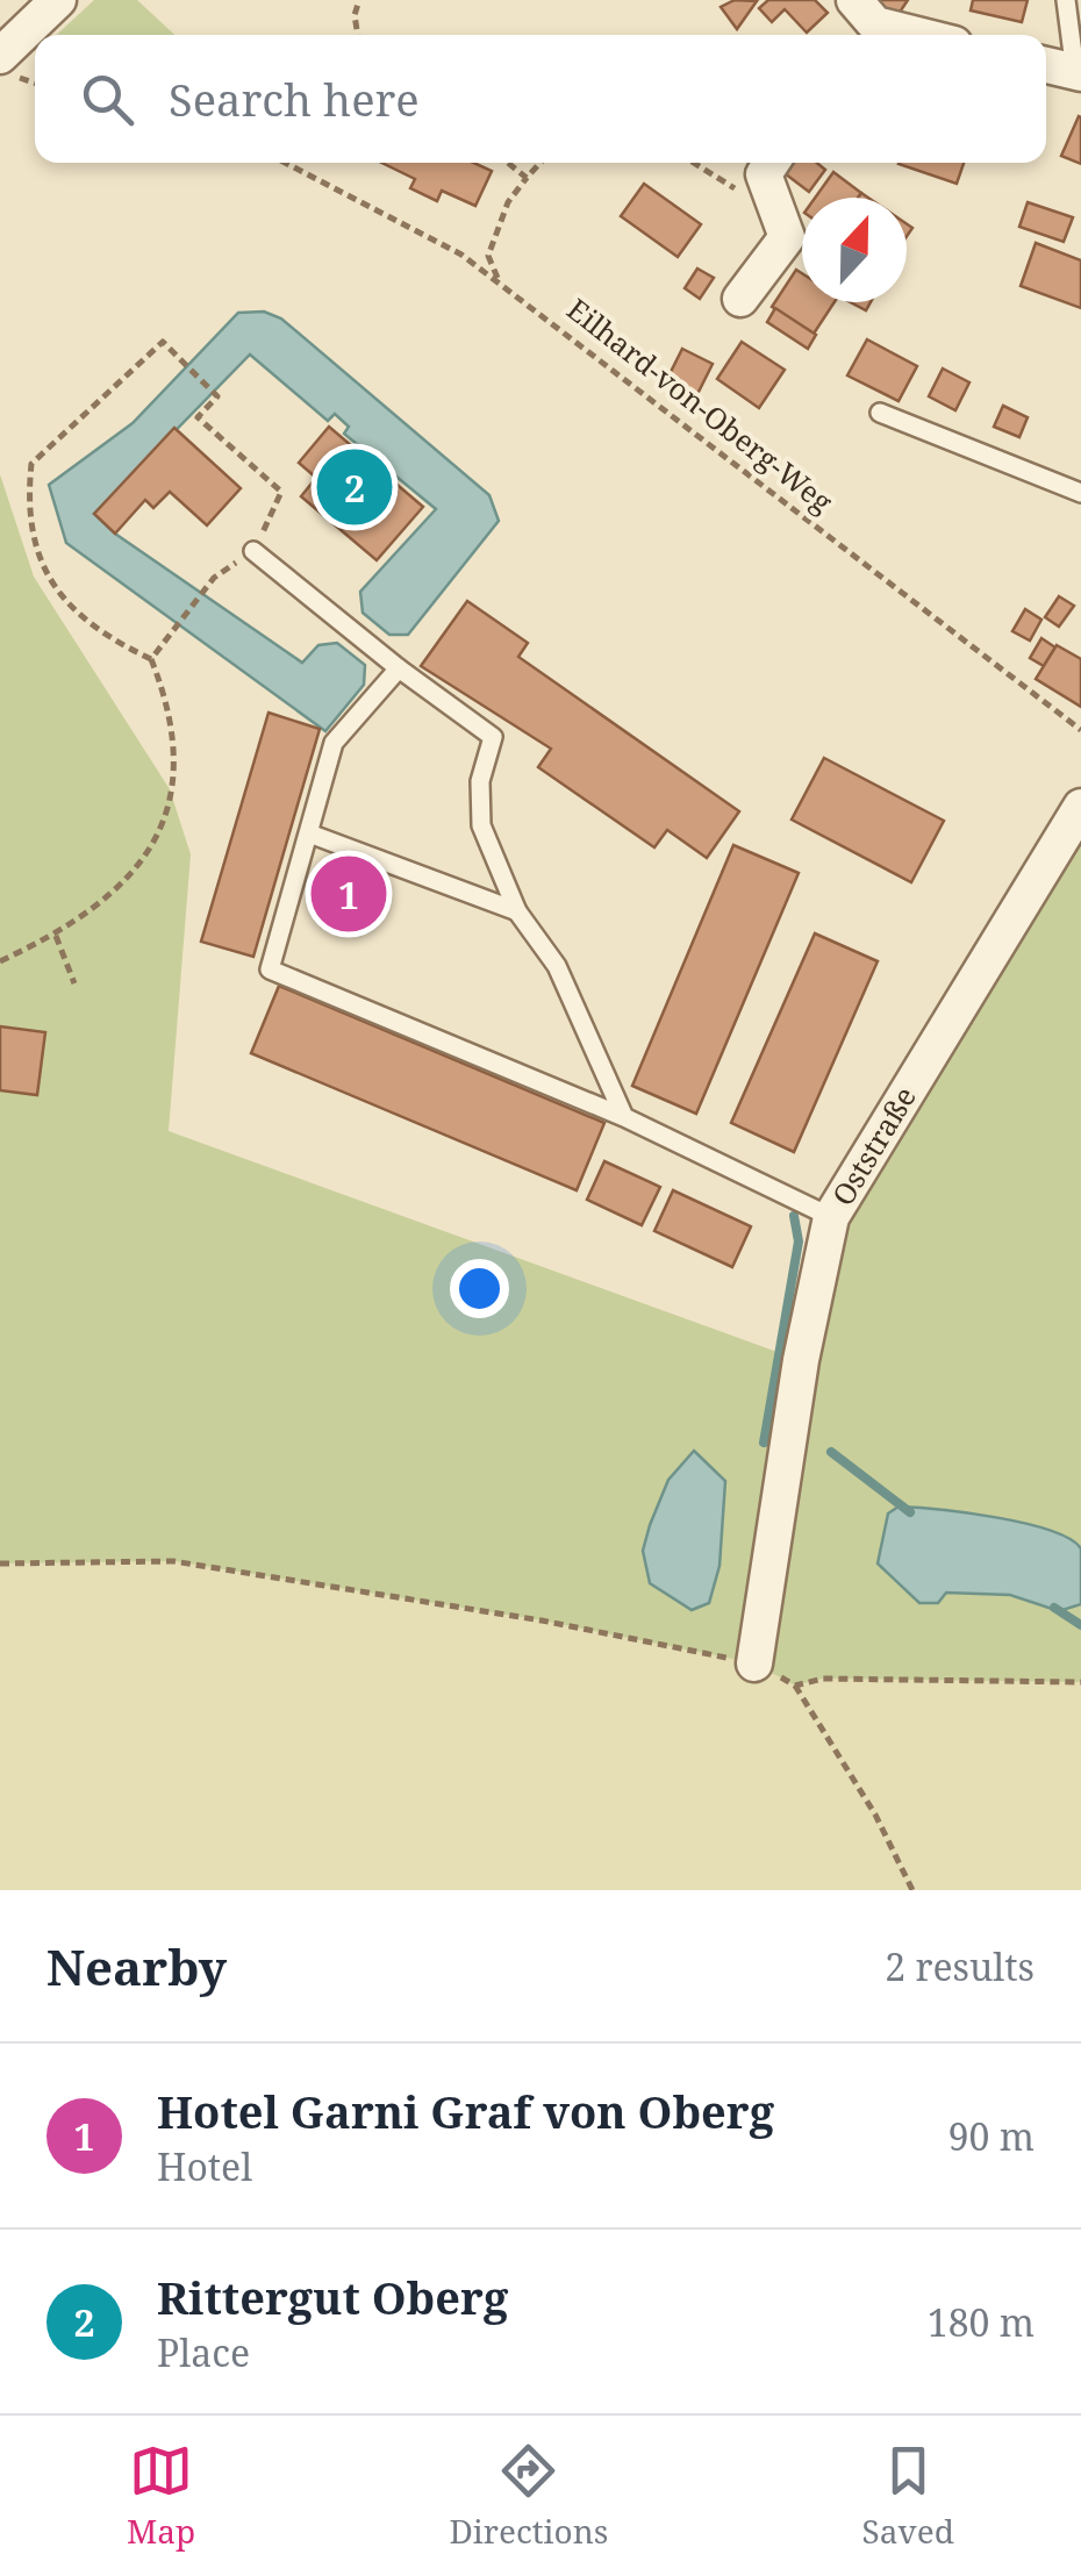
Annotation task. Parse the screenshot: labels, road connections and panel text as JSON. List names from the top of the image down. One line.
{"streets":{"street":["Oststraße"],"path":["Eilhard-von-Oberg-Weg"]},"north":"top","page":{"search":"Search here","pins":["2","1"],"heading":["Nearby","2 results"],"list":[{"mark":"1","name":"Hotel Garni Graf von Oberg","note":"Hotel","value":"90 m"},{"mark":"2","name":"Rittergut Oberg","note":"Place","value":"180 m"}],"nav":["Map","Directions","Saved"]}}
